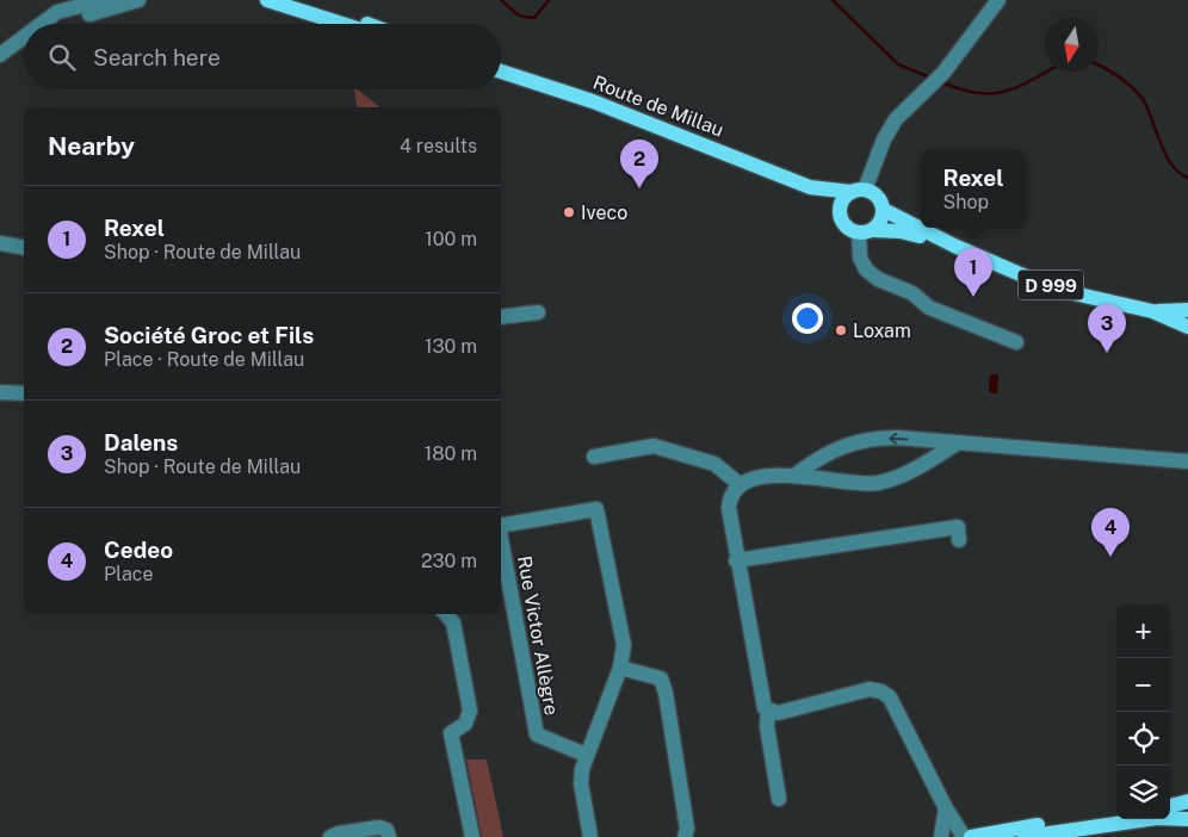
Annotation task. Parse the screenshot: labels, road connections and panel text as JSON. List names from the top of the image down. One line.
{"streets":{"main road":["Route de Millau","D 999"],"street":["Rue Victor Allègre"]},"crossings":[["Route de Millau","D 999"]],"places":["Iveco","Loxam"],"north":"bottom","page":{"search":"Search here","heading":["Nearby","4 results"],"pins":["2","1","3","4"],"popup":["Rexel","Shop"],"list":[{"mark":"1","name":"Rexel","note":"Shop · Route de Millau","value":"100 m"},{"mark":"2","name":"Société Groc et Fils","note":"Place · Route de Millau","value":"130 m"},{"mark":"3","name":"Dalens","note":"Shop · Route de Millau","value":"180 m"},{"mark":"4","name":"Cedeo","note":"Place","value":"230 m"}],"map_buttons":["+","−"]}}
